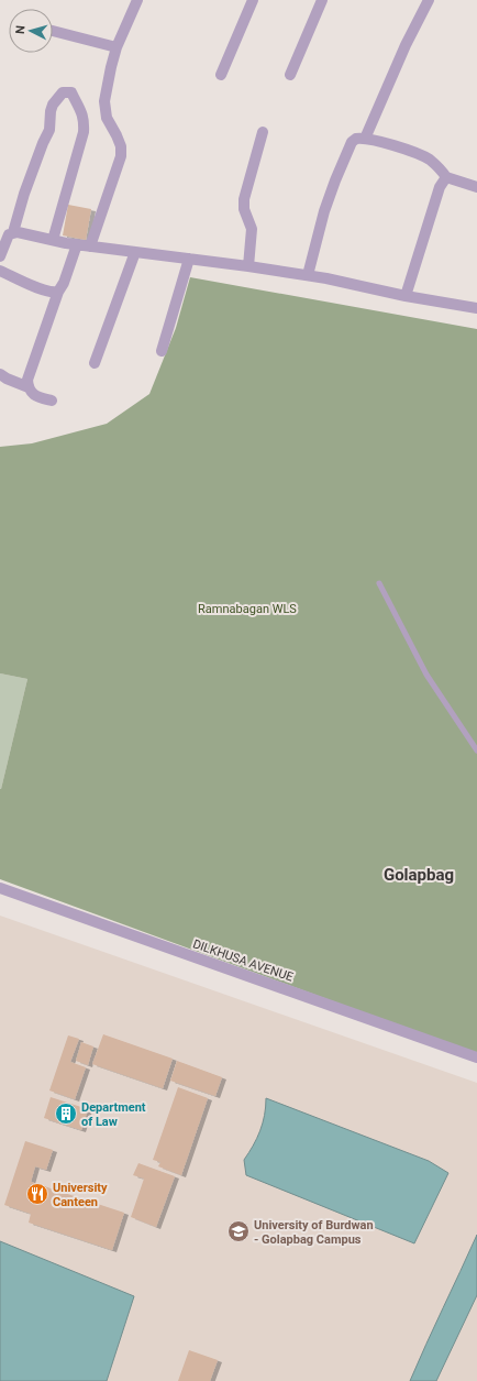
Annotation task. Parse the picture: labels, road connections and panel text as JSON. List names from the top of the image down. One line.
{"streets":{"street":["DILKHUSA AVENUE"]},"districts":["Golapbag"],"parks":["Ramnabagan WLS"],"places":{"building":["Department of Law"],"restaurant":["University Canteen"],"school or university":["University of Burdwan - Golapbag Campus"]},"north":"left"}
